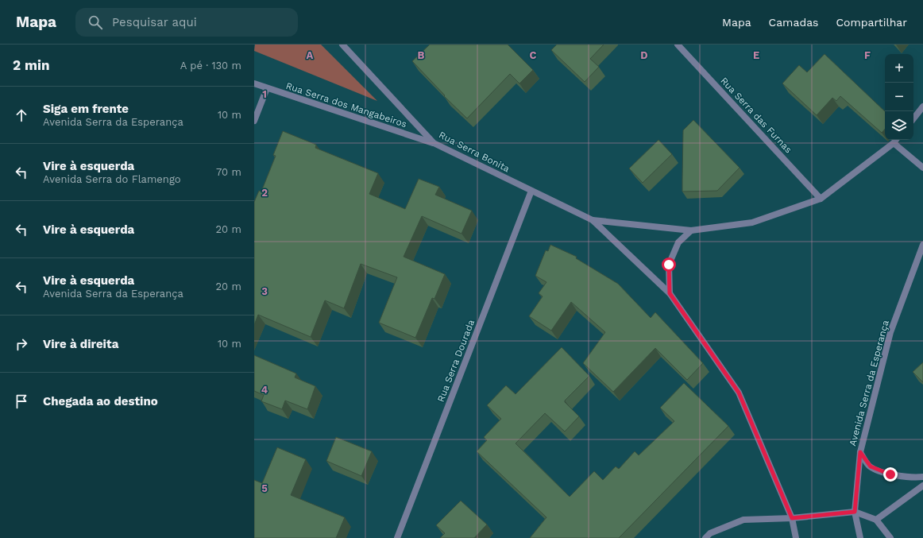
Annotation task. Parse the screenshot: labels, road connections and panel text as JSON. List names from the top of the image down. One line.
{"streets":{"street":["Rua Serra dos Mangabeiros","Rua Serra das Furnas","Rua Serra Bonita","Rua Serra Dourada","Avenida Serra da Esperança"]},"crossings":[["Rua Serra dos Mangabeiros","Rua Serra Bonita"],["Rua Serra Bonita","Rua Serra Dourada"]],"page":{"header":"Mapa","search":"Pesquisar aqui","nav":["Mapa","Camadas","Compartilhar"],"heading":["2 min","A pé · 130 m"],"map_buttons":["+","−"],"list":[["Siga em frente","Avenida Serra da Esperança","10 m"],["Vire à esquerda","Avenida Serra do Flamengo","70 m"],["Vire à esquerda","20 m"],["Vire à esquerda","Avenida Serra da Esperança","20 m"],["Vire à direita","10 m"],"Chegada ao destino"]},"grid":{"columns":["A","B","C","D","E","F"],"rows":["1","2","3","4","5"]}}
